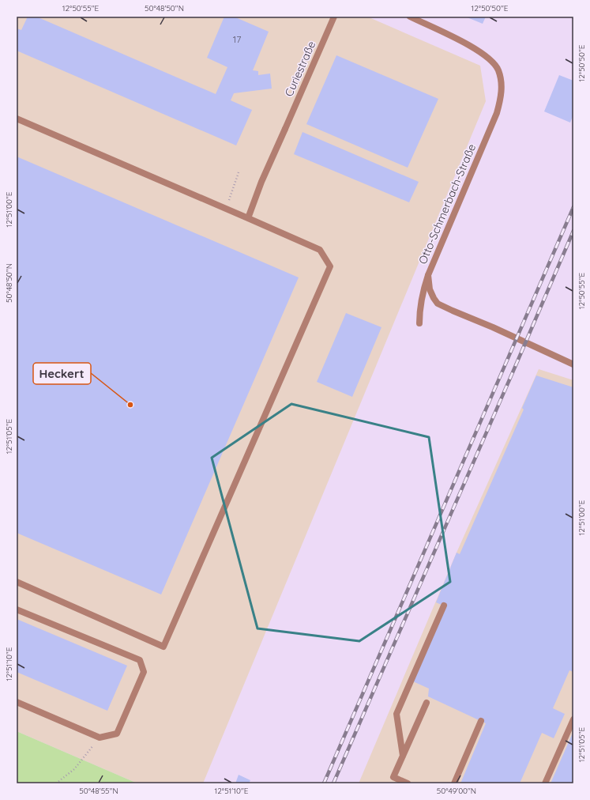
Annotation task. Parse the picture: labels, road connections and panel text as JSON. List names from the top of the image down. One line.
{"streets":{"street":["Curiestraße","Otto-Schmerbach-Straße"]},"places":["Heckert"],"house_numbers":["17"],"coordinates":["12°50'55\"E","50°48'50\"N","12°50'50\"E","12°51'00\"E","12°51'05\"E","12°51'10\"E","50°48'55\"N","50°49'00\"N"]}
